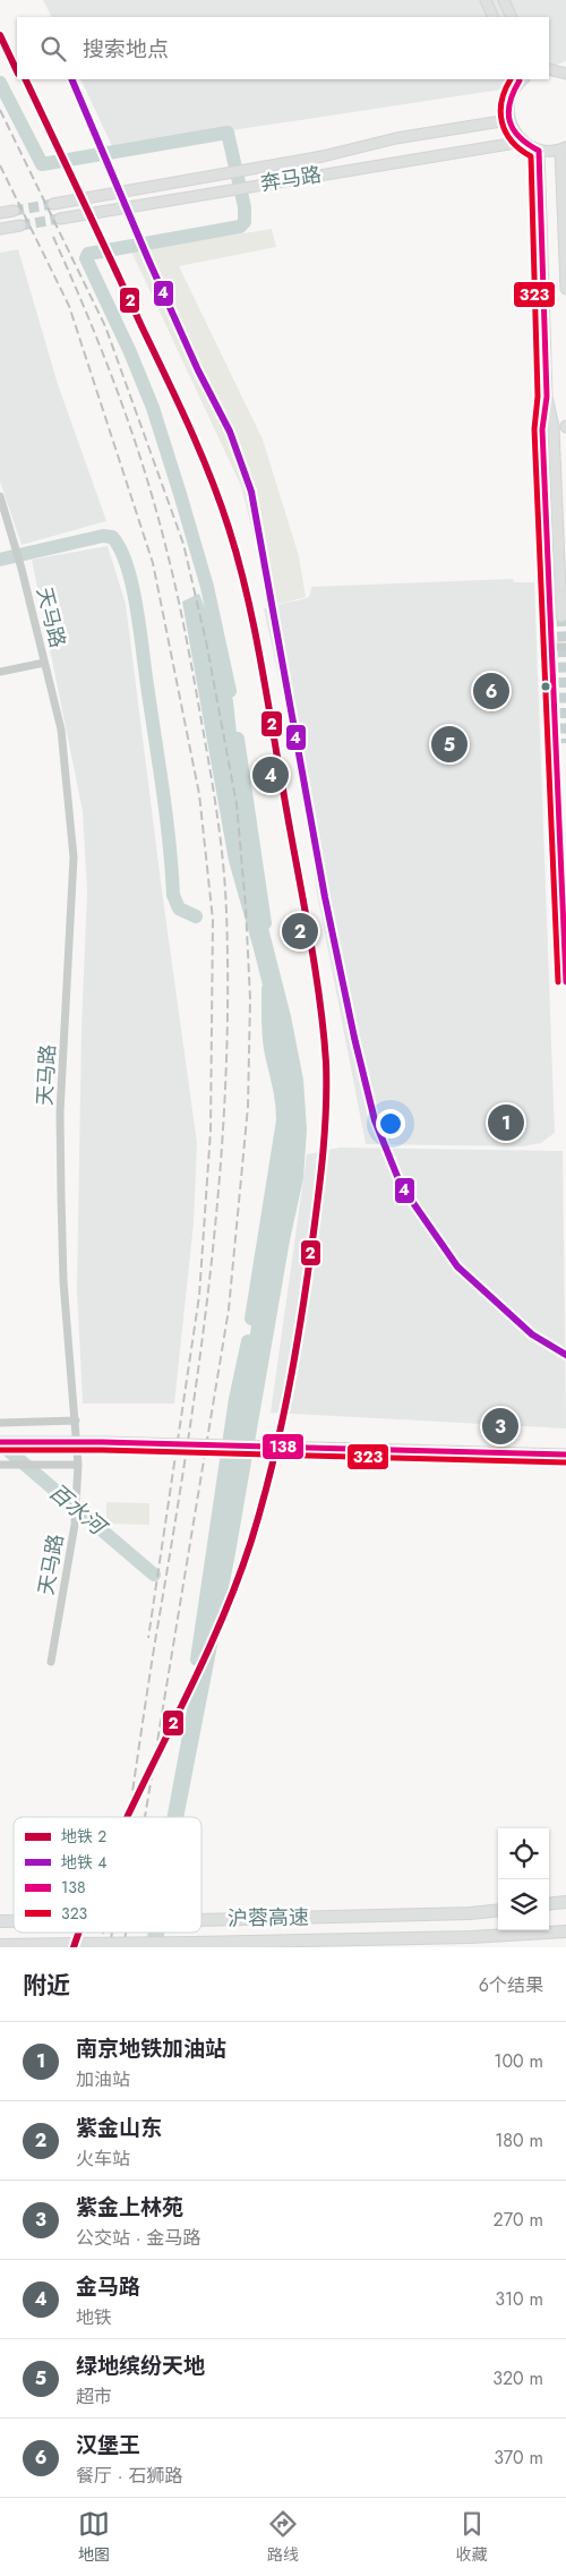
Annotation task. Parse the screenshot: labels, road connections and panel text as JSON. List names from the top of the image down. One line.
{"streets":{"highway":["沪蓉高速"],"main road":["奔马路"],"street":["天马路"]},"water":["百水河"],"lines":["metro line 2","metro line 4","transit line 138","transit line 323"],"legend":["地铁 2","地铁 4","138","323"],"page":{"search":"搜索地点","pins":["6","5","4","2","1","3"],"heading":["附近","6个结果"],"list":[{"mark":"1","name":"南京地铁加油站","note":"加油站","value":"100 m"},{"mark":"2","name":"紫金山东","note":"火车站","value":"180 m"},{"mark":"3","name":"紫金上林苑","note":"公交站 · 金马路","value":"270 m"},{"mark":"4","name":"金马路","note":"地铁","value":"310 m"},{"mark":"5","name":"绿地缤纷天地","note":"超市","value":"320 m"},{"mark":"6","name":"汉堡王","note":"餐厅 · 石狮路","value":"370 m"}],"nav":["地图","路线","收藏"]}}
